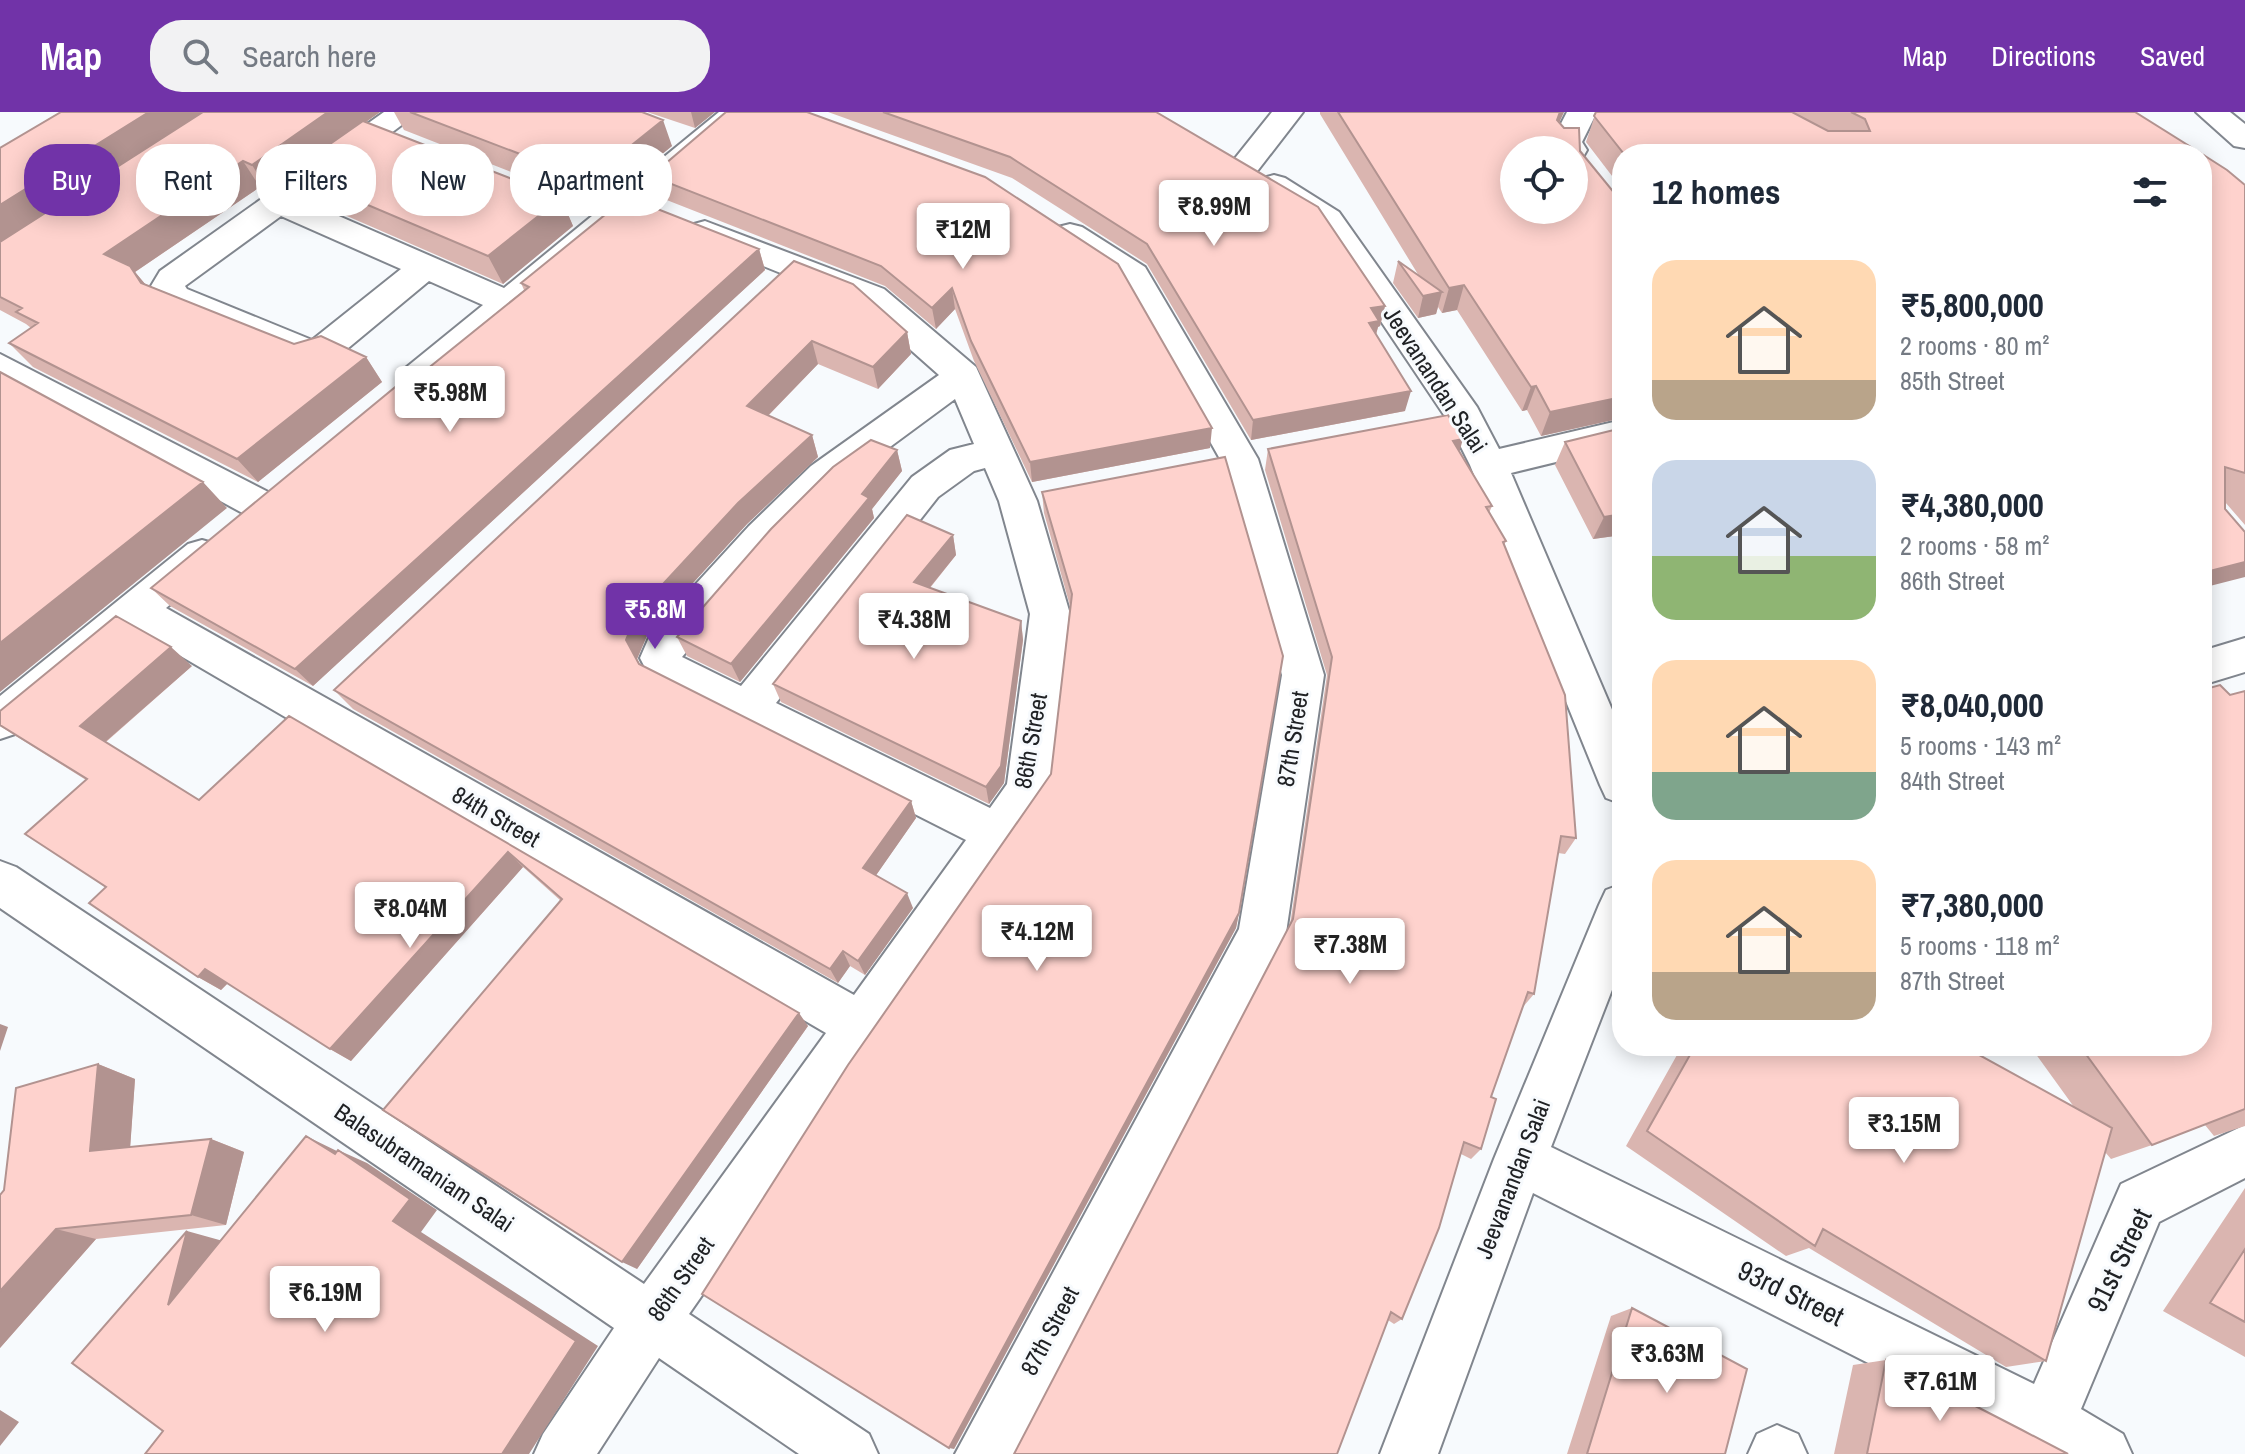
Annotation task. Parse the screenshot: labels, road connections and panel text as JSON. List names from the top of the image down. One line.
{"streets":{"street":["Jeevanandan Salai","87th Street","86th Street","84th Street","Balasubramaniam Salai","91st Street","93rd Street"]},"crossings":[["Jeevanandan Salai","93rd Street"],["86th Street","84th Street"],["86th Street","Balasubramaniam Salai"],["91st Street","93rd Street"]],"page":{"header":"Map","search":"Search here","nav":["Map","Directions","Saved"],"chip":["Buy","Rent","Filters","New","Apartment"],"heading":"12 homes","price":["₹8.99M","₹12M","₹5.98M","₹5.8M","₹4.38M","₹8.04M","₹4.12M","₹7.38M","₹3.15M","₹6.19M","₹3.63M","₹7.61M"],"list":[{"name":"₹5,800,000","note":"2 rooms · 80 m² · 85th Street"},{"name":"₹4,380,000","note":"2 rooms · 58 m² · 86th Street"},{"name":"₹8,040,000","note":"5 rooms · 143 m² · 84th Street"},{"name":"₹7,380,000","note":"5 rooms · 118 m² · 87th Street"}]}}
